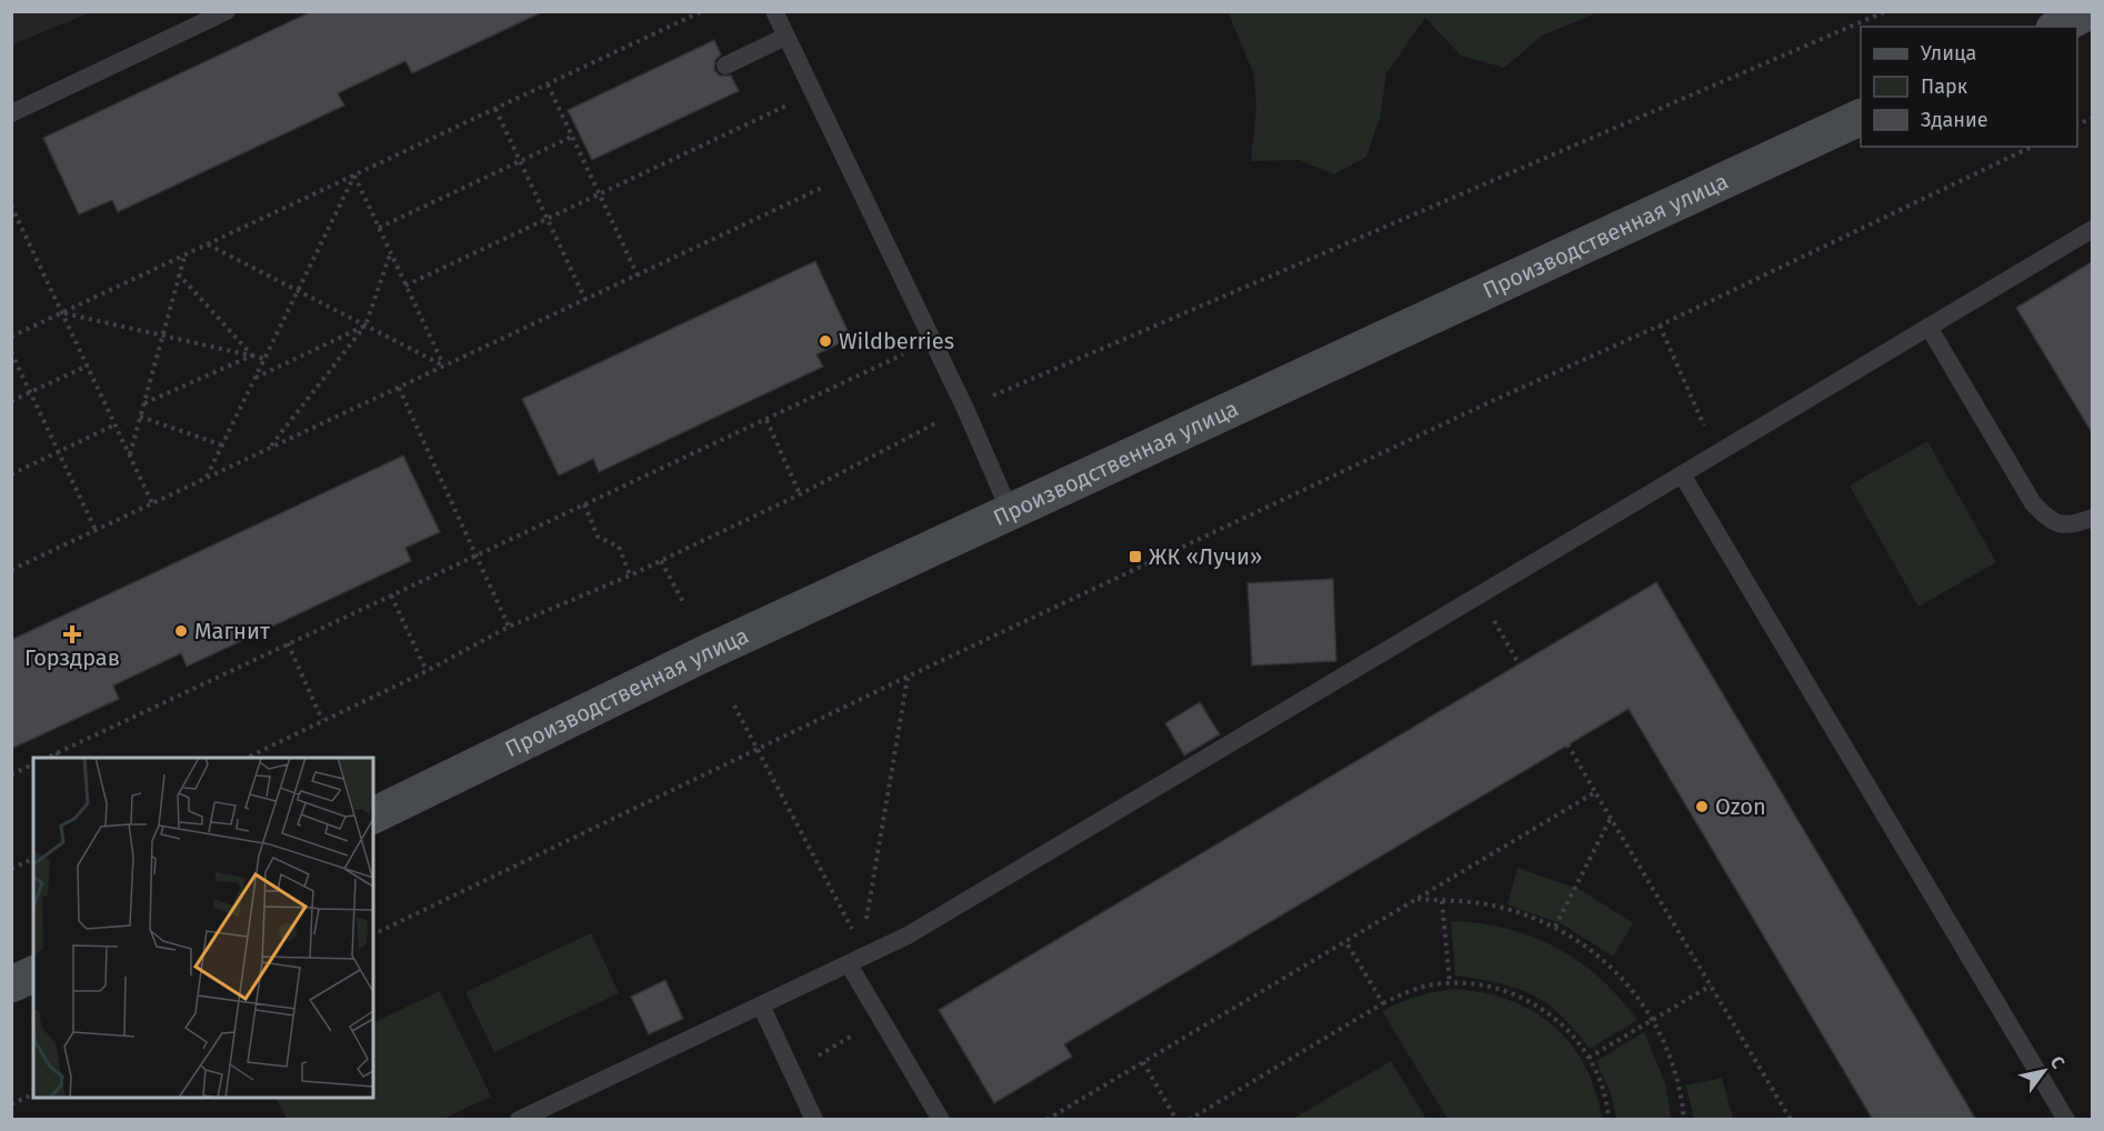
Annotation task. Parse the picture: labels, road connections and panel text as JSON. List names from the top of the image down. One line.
{"streets":{"main road":["Производственная улица"]},"places":{"other":["Wildberries","Магнит","Ozon"],"transit":["ЖК «Лучи»"],"health":["Горздрав"]},"legend":["Улица","Парк","Здание"],"north":"top right"}
